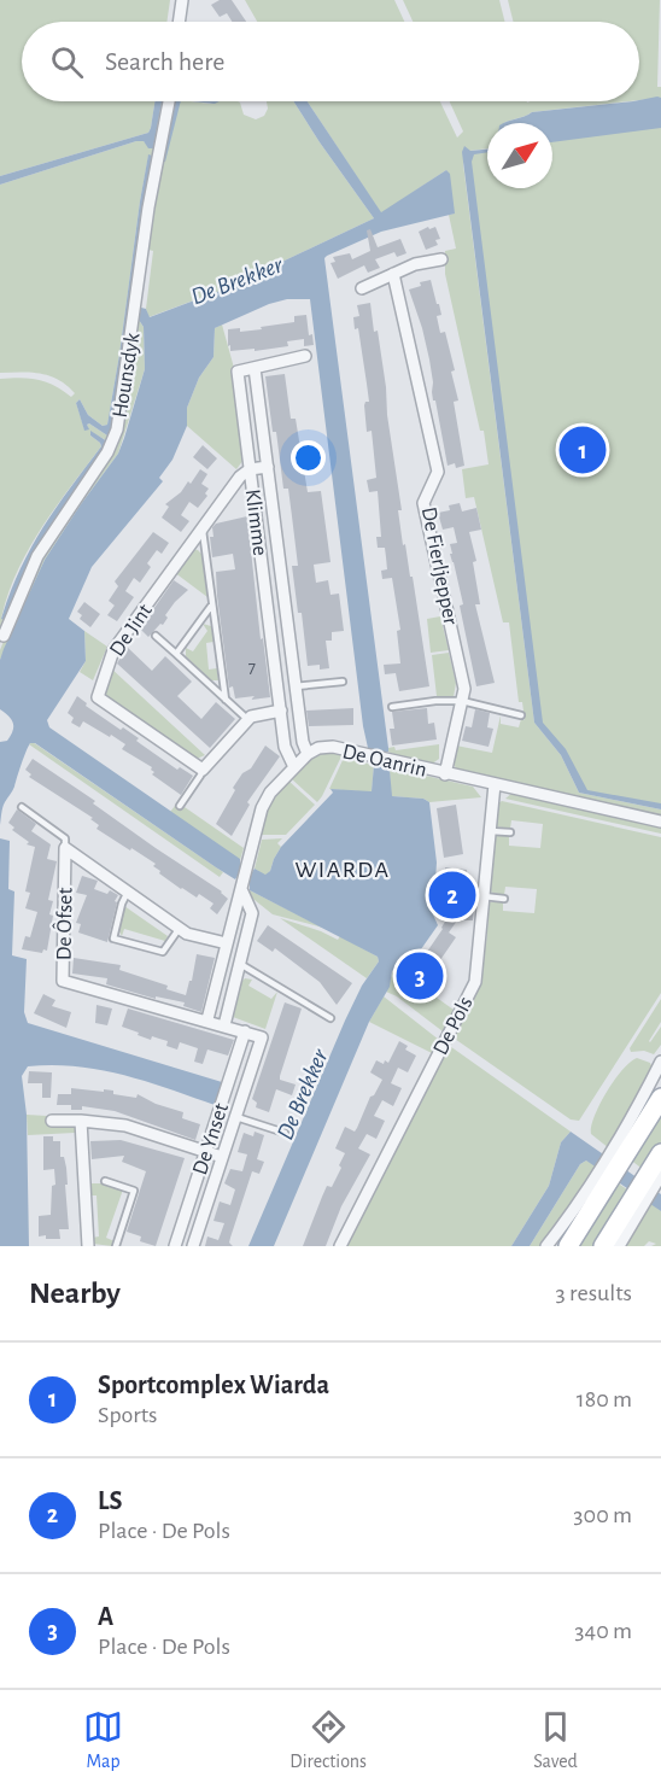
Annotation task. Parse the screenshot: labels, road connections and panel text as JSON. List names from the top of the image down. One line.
{"streets":{"street":["Hounsdyk","Klimme","De Fierljepper","De Jint","De Oanrin","De Ôfset","De Pols","De Ynset"]},"crossings":[["Klimme","De Jint"],["Klimme","De Oanrin"],["De Fierljepper","De Oanrin"],["De Oanrin","De Pols"],["De Ôfset","De Ynset"]],"districts":["WIARDA"],"water":["De Brekker"],"house_numbers":["7"],"north":"top right","page":{"search":"Search here","pins":["1","2","3"],"heading":["Nearby","3 results"],"list":[{"mark":"1","name":"Sportcomplex Wiarda","note":"Sports","value":"180 m"},{"mark":"2","name":"LS","note":"Place · De Pols","value":"300 m"},{"mark":"3","name":"A","note":"Place · De Pols","value":"340 m"}],"nav":["Map","Directions","Saved"]}}
